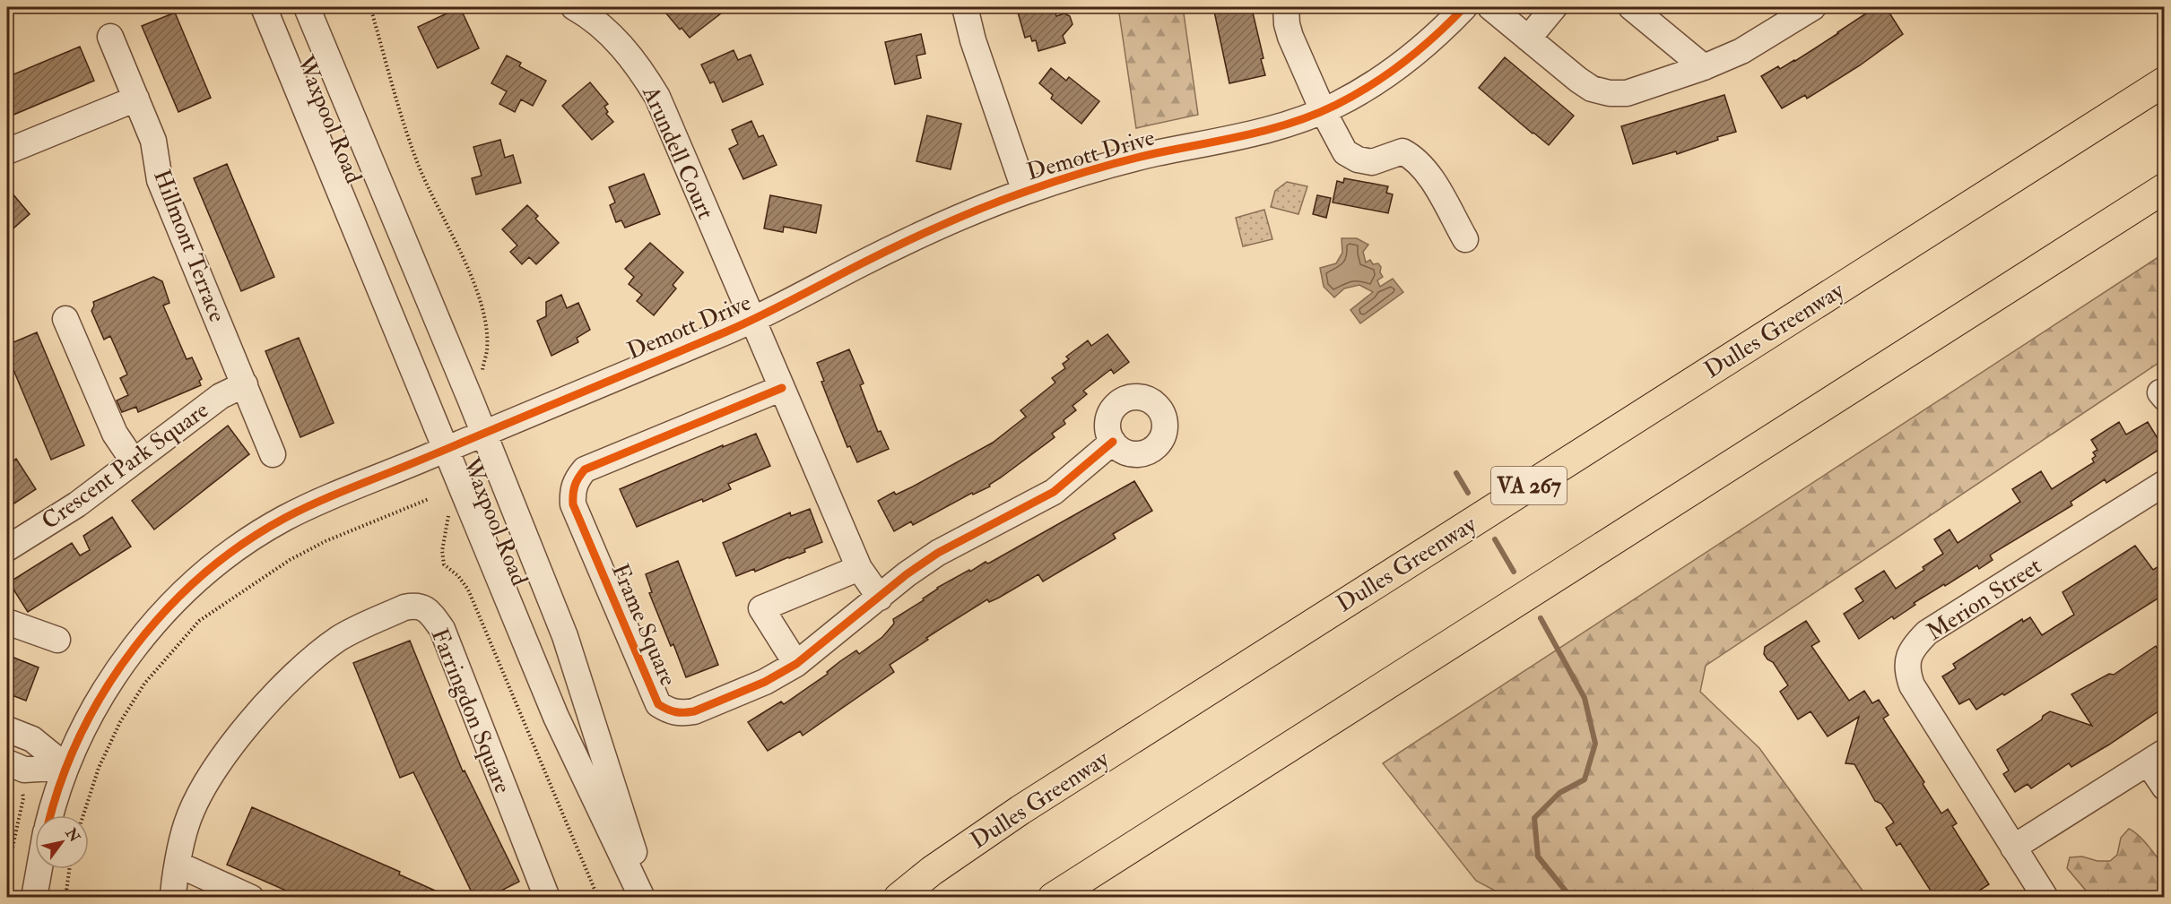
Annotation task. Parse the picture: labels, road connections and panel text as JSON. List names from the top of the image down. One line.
{"streets":{"highway":["Dulles Greenway","VA 267"],"street":["Waxpool Road","Arundell Court","Demott Drive","Hillmont Terrace","Crescent Park Square","Merion Street","Frame Square","Farringdon Square"]},"crossings":[["Waxpool Road","Demott Drive"],["Arundell Court","Demott Drive"],["Arundell Court","Frame Square"],["Hillmont Terrace","Crescent Park Square"]],"north":"top right"}
